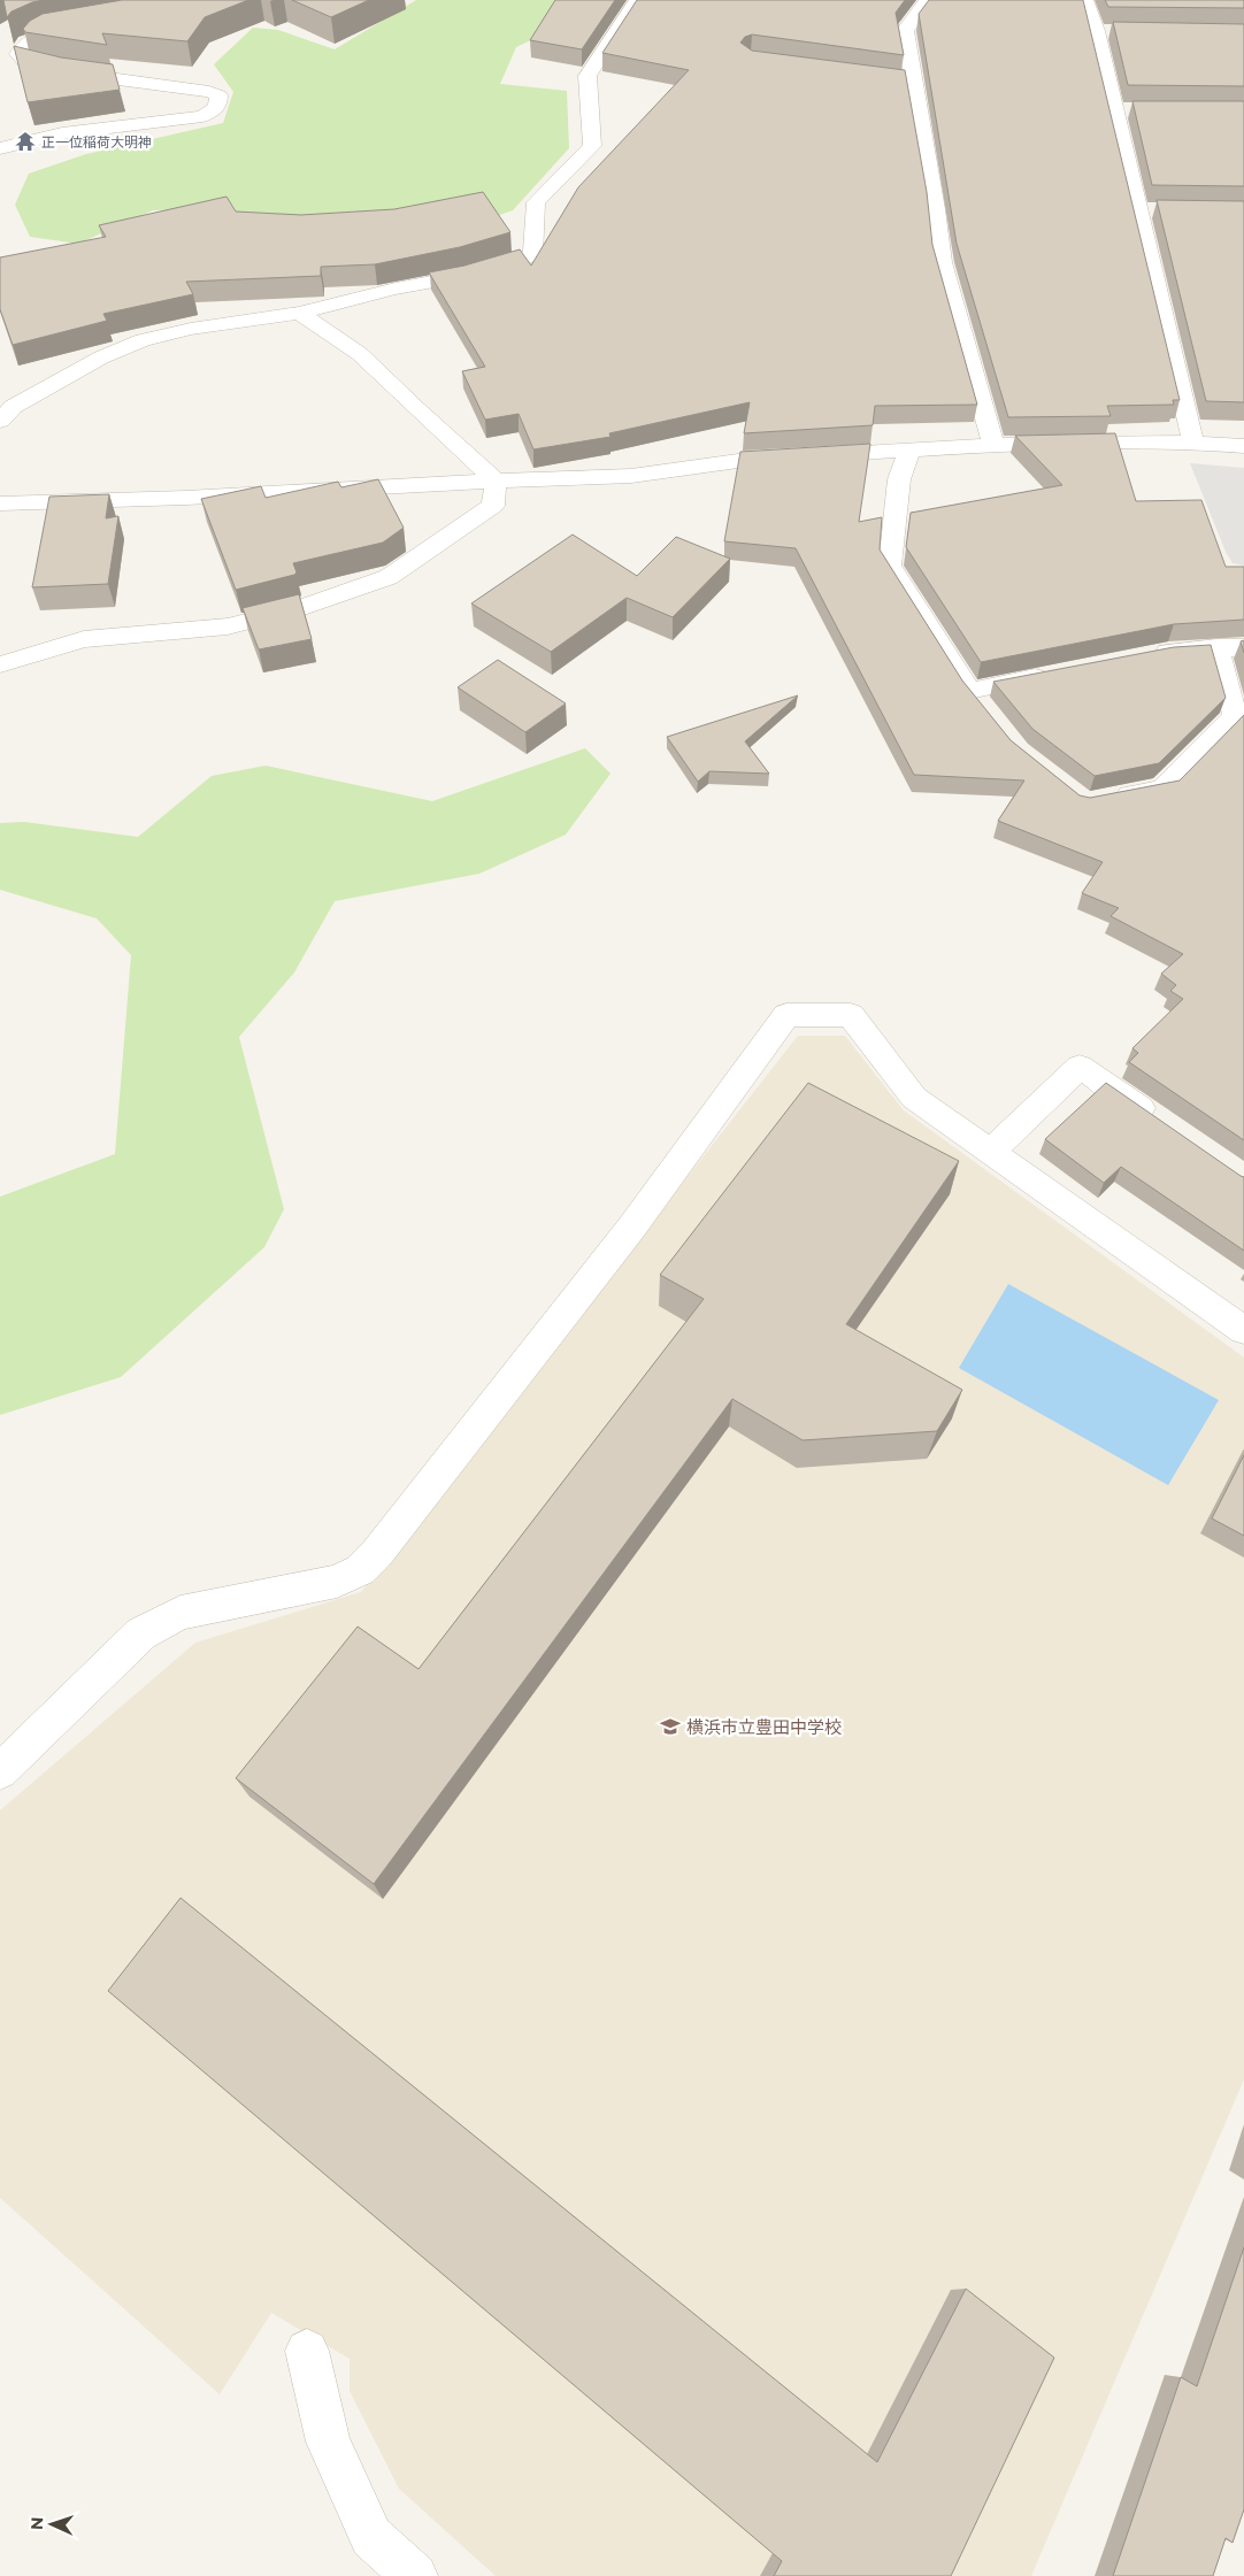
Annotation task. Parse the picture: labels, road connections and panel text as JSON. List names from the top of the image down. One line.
{"places":{"temple":["正一位稲荷大明神"],"school or university":["横浜市立豊田中学校"]},"north":"left"}
